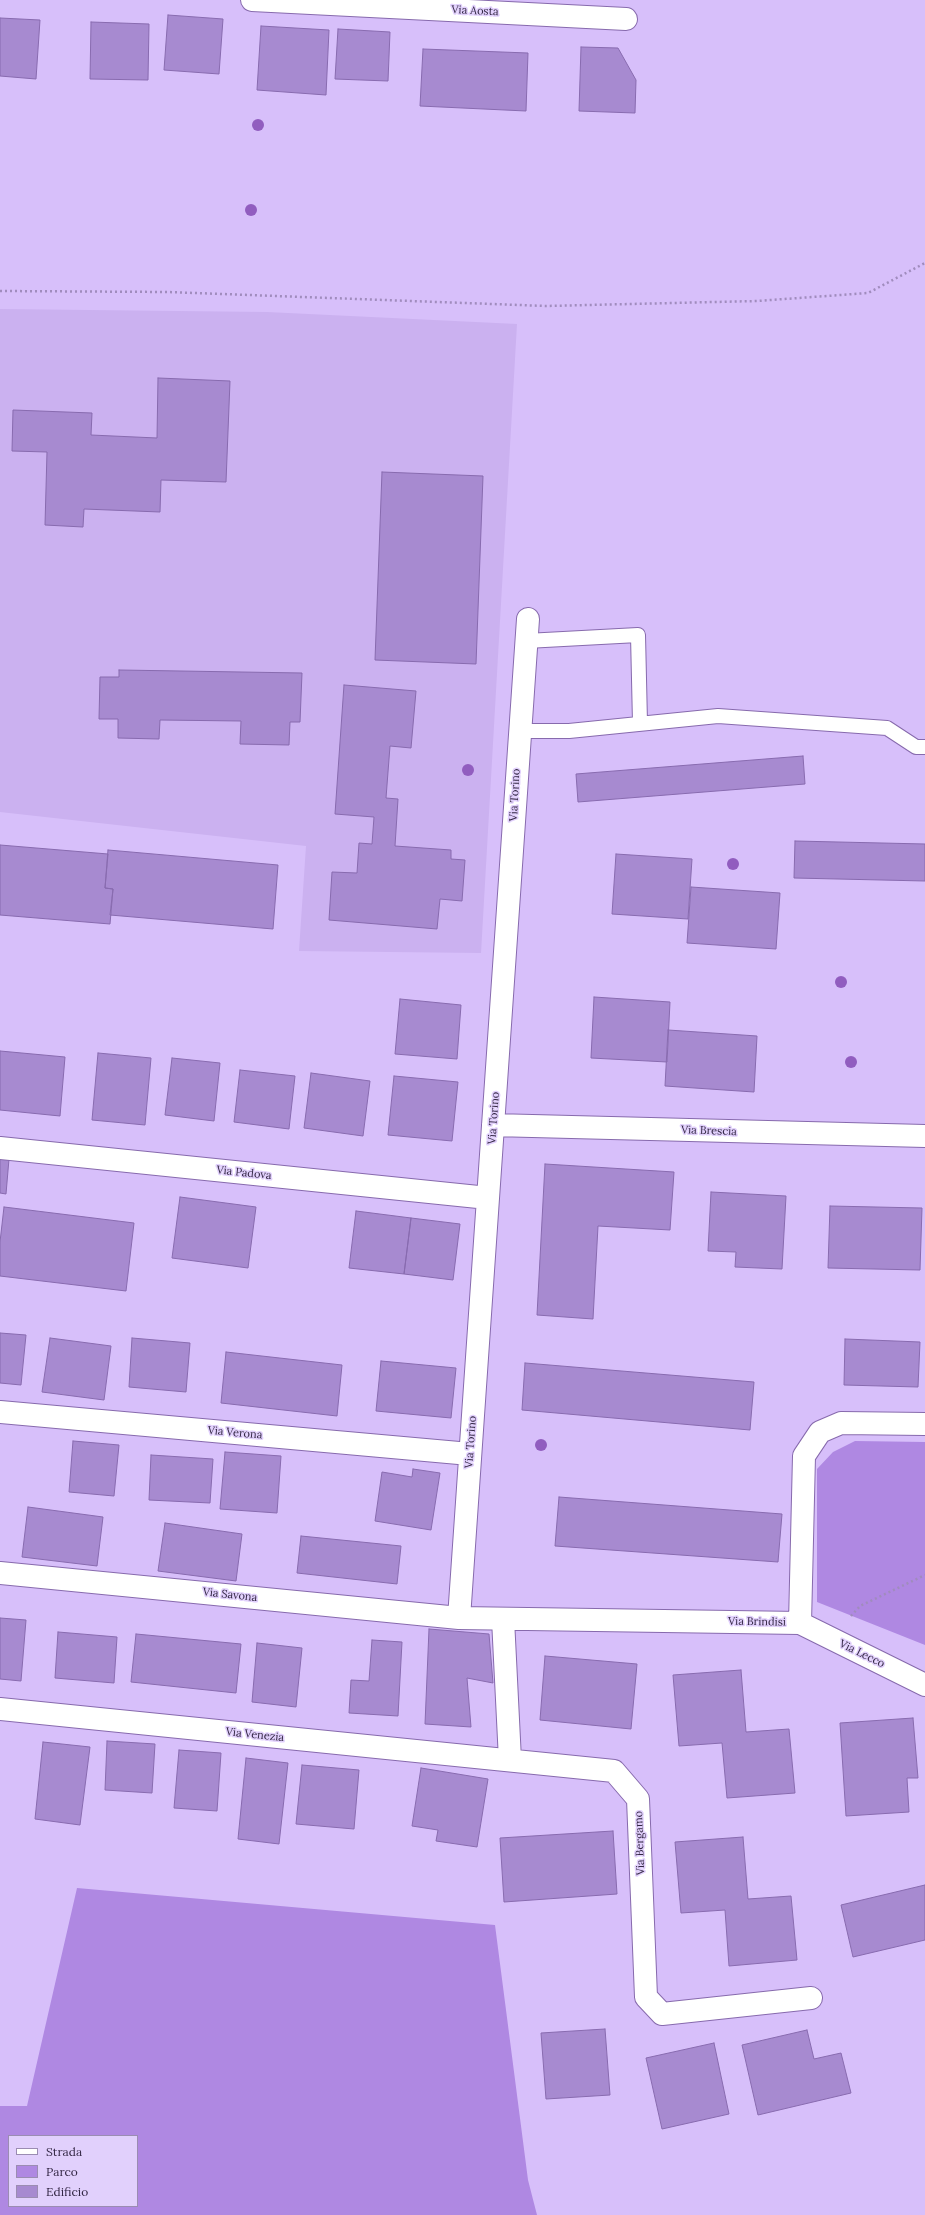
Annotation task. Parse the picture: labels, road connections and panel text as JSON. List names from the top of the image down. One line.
{"streets":{"street":["Via Aosta","Via Torino","Via Brescia","Via Padova","Via Verona","Via Savona","Via Brindisi","Via Lecco","Via Venezia","Via Bergamo"]},"crossings":[["Via Torino","Via Brescia"],["Via Torino","Via Padova"],["Via Torino","Via Verona"],["Via Torino","Via Savona"],["Via Torino","Via Brindisi"],["Via Savona","Via Brindisi"],["Via Brindisi","Via Lecco"],["Via Venezia","Via Bergamo"]],"legend":["Strada","Parco","Edificio"]}
